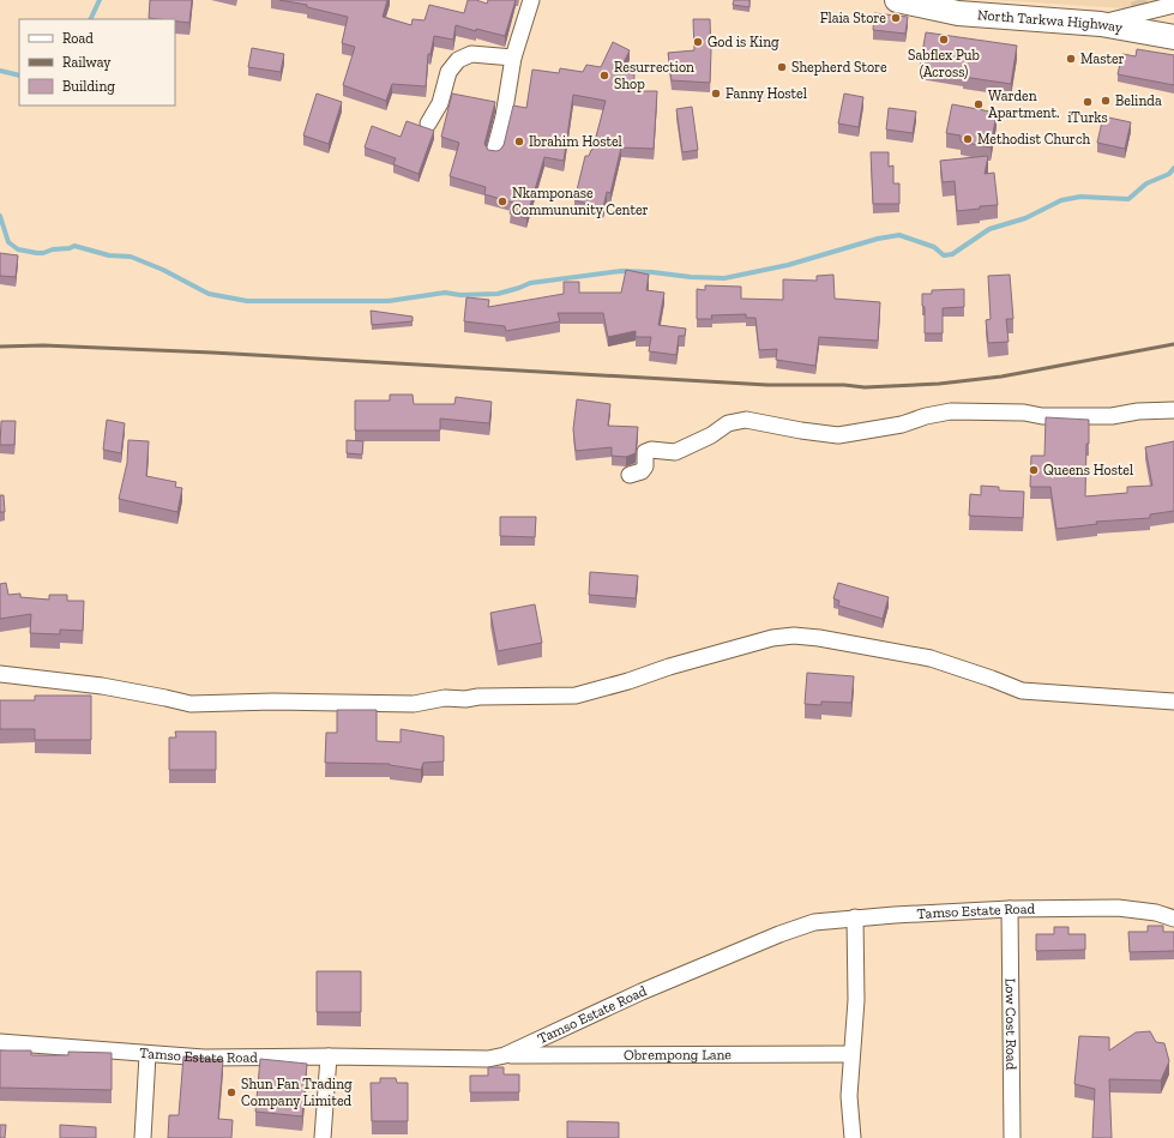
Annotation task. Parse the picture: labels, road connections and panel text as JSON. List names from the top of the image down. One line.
{"streets":{"main road":["North Tarkwa Highway"],"street":["Tamso Estate Road","Low Cost Road","Obrempong Lane"]},"crossings":[["Tamso Estate Road","Low Cost Road"],["Tamso Estate Road","Obrempong Lane"]],"places":["Flaia Store","Sabflex Pub (Across)","God is King","Master","Shepherd Store","Resurrection Shop","Fanny Hostel","Belinda","iTurks","Warden Apartment.","Methodist Church","Ibrahim Hostel","Nkamponase Commununity Center","Queens Hostel","Shun Fan Trading Company Limited"],"legend":["Road","Railway","Building"]}
